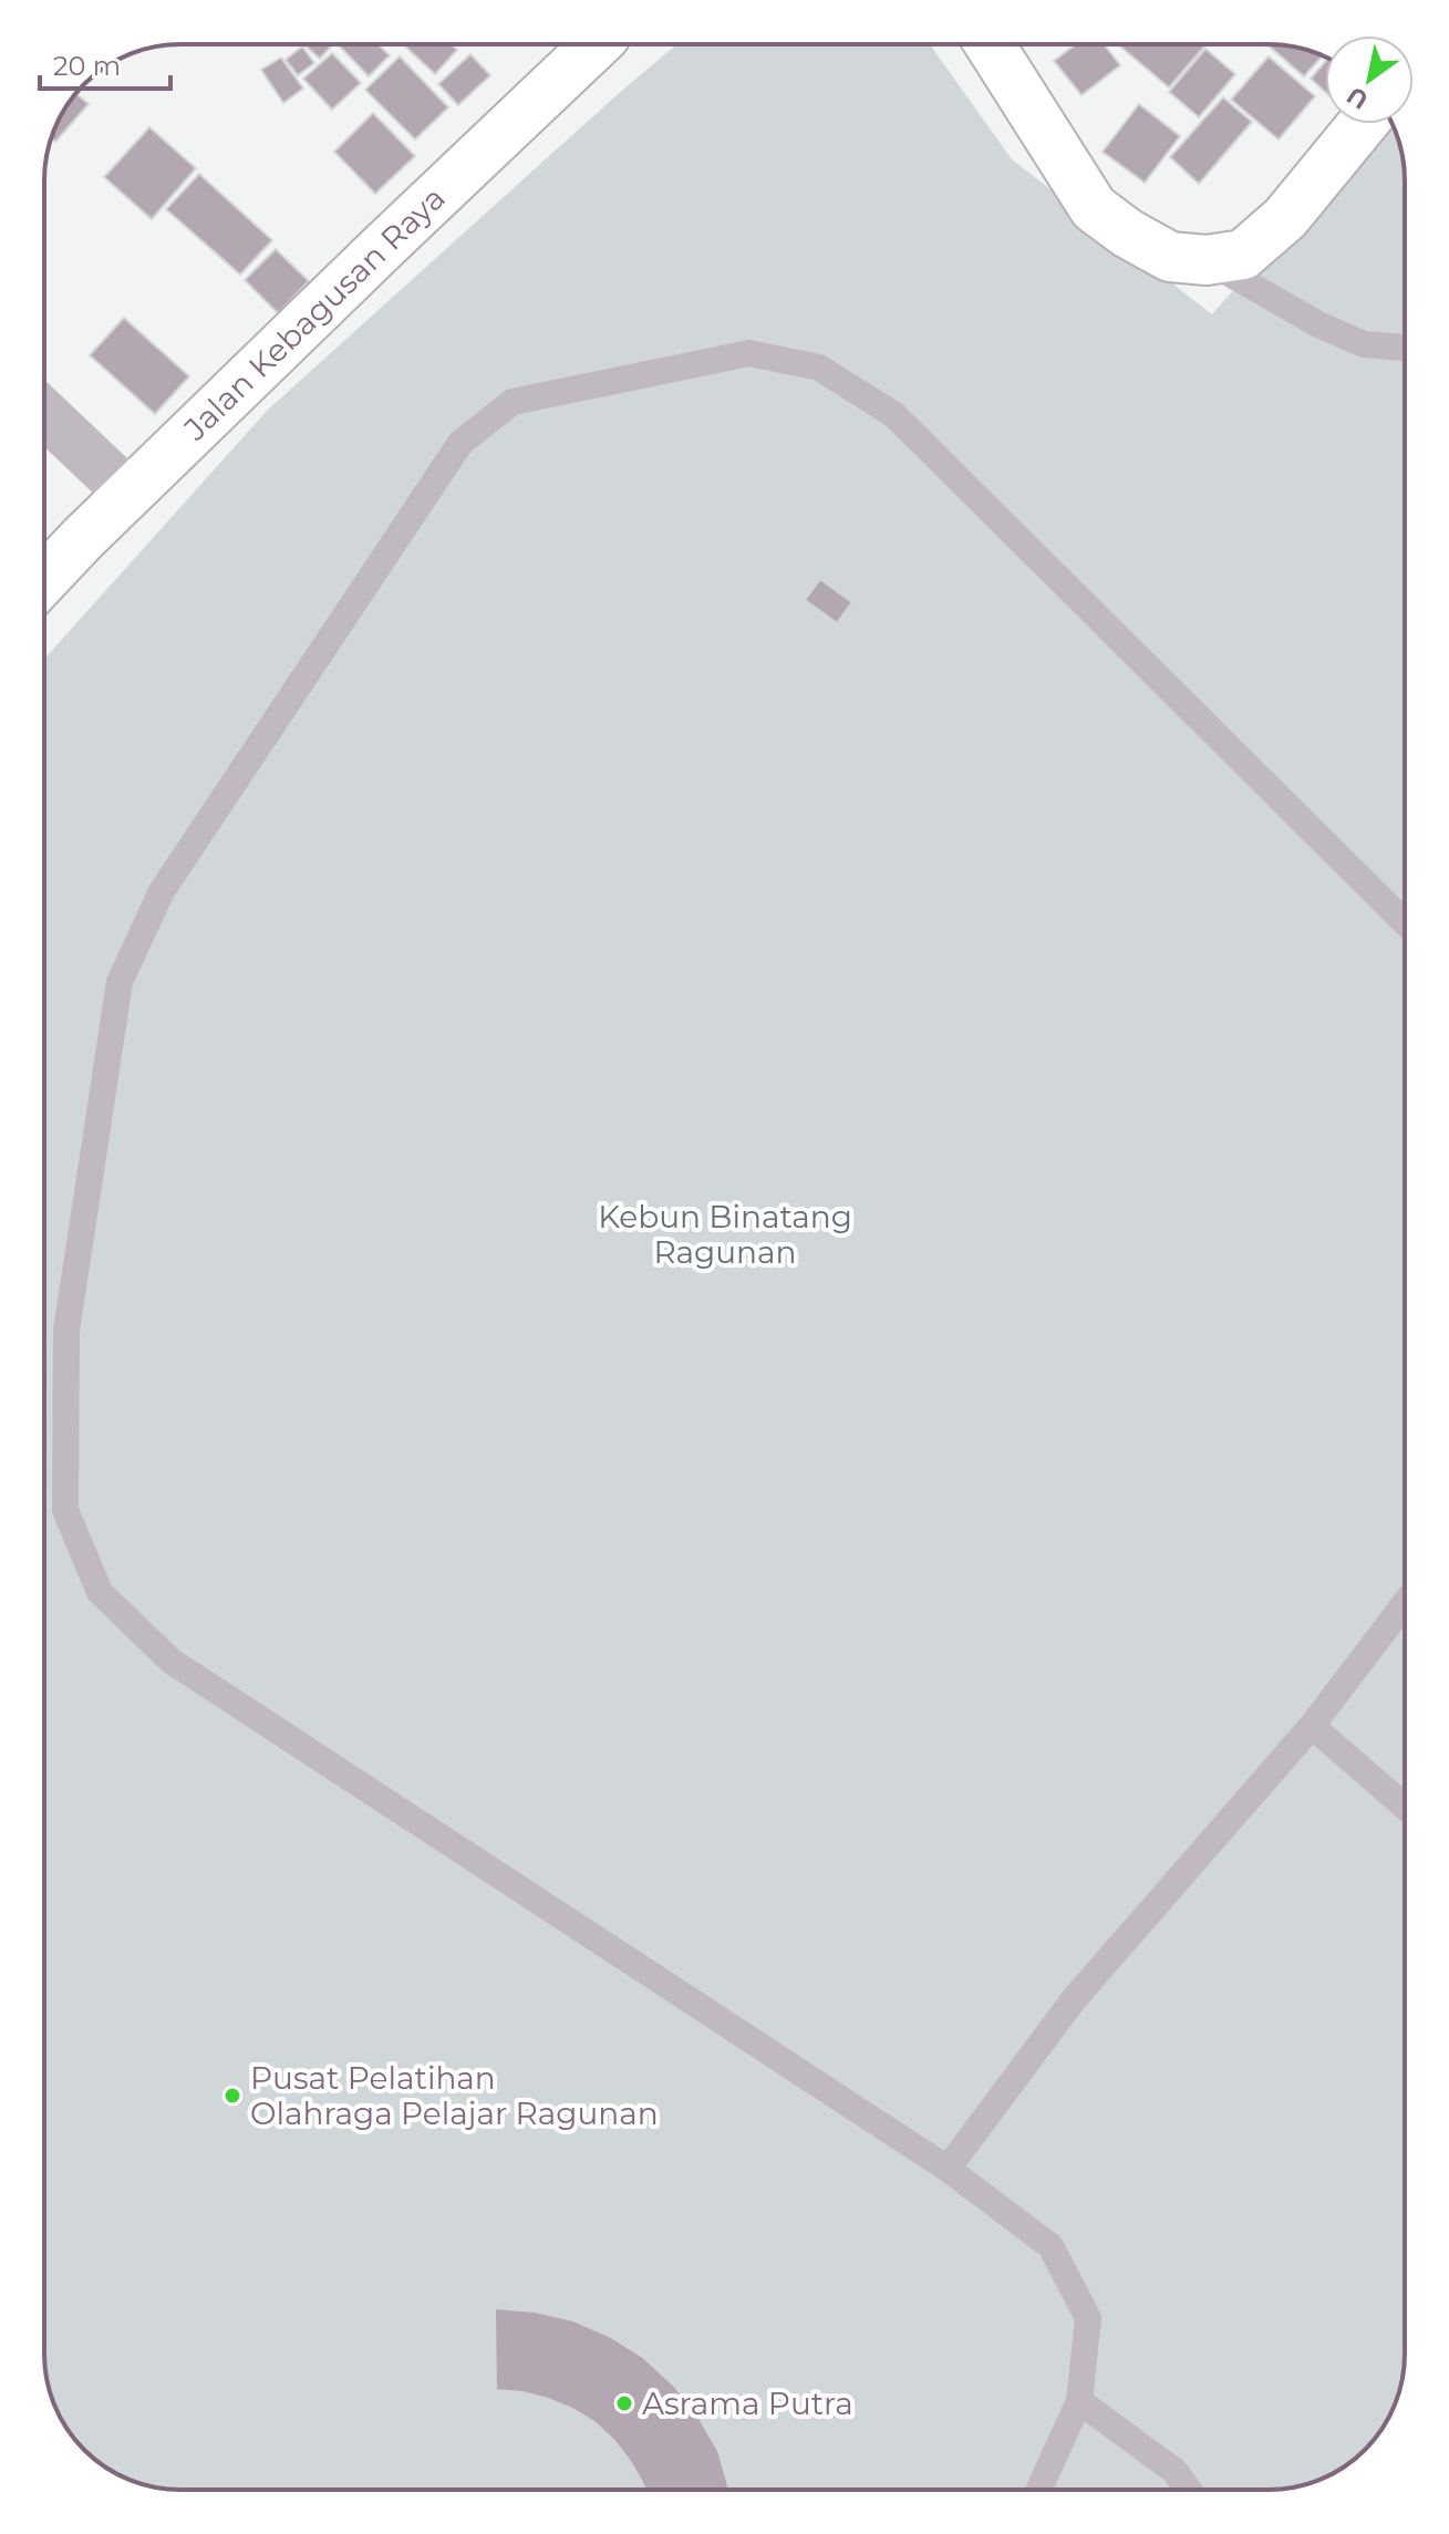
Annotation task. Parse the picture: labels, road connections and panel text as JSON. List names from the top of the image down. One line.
{"streets":{"main road":["Jalan Kebagusan Raya"]},"parks":["Kebun Binatang Ragunan"],"places":["Pusat Pelatihan Olahraga Pelajar Ragunan","Asrama Putra"],"scale_bar":"20 m","north":"bottom left"}
